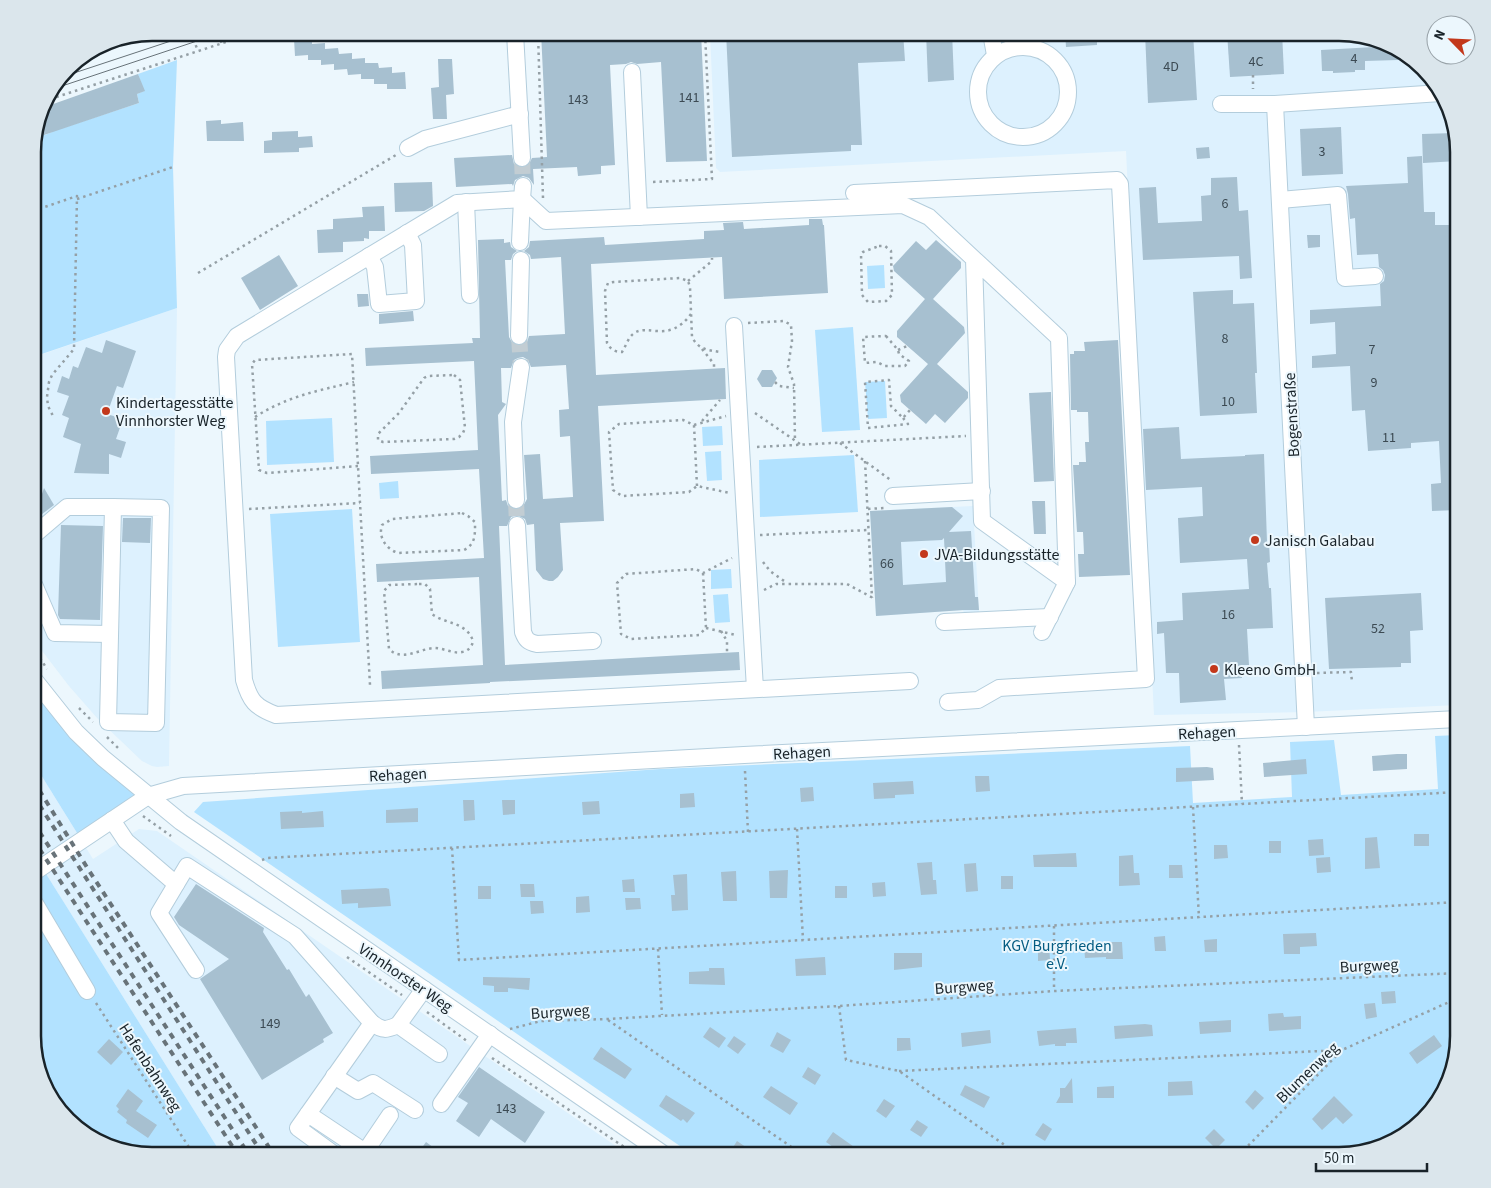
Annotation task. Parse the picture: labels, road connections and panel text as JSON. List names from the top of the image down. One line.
{"streets":{"street":["Bogenstraße","Rehagen","Vinnhorster Weg"],"path":["Burgweg","Hafenbahnweg","Blumenweg"]},"crossings":[["Bogenstraße","Rehagen"],["Rehagen","Vinnhorster Weg"],["Burgweg","Vinnhorster Weg"]],"parks":["KGV Burgfrieden e.V."],"places":["Kindertagesstätte Vinnhorster Weg","Janisch Galabau","JVA-Bildungsstätte","Kleeno GmbH"],"house_numbers":["4","4C","4D","141","143","3","6","8","7","9","10","11","66","16","52","149","143"],"scale_bar":"50 m","north":"top left"}
